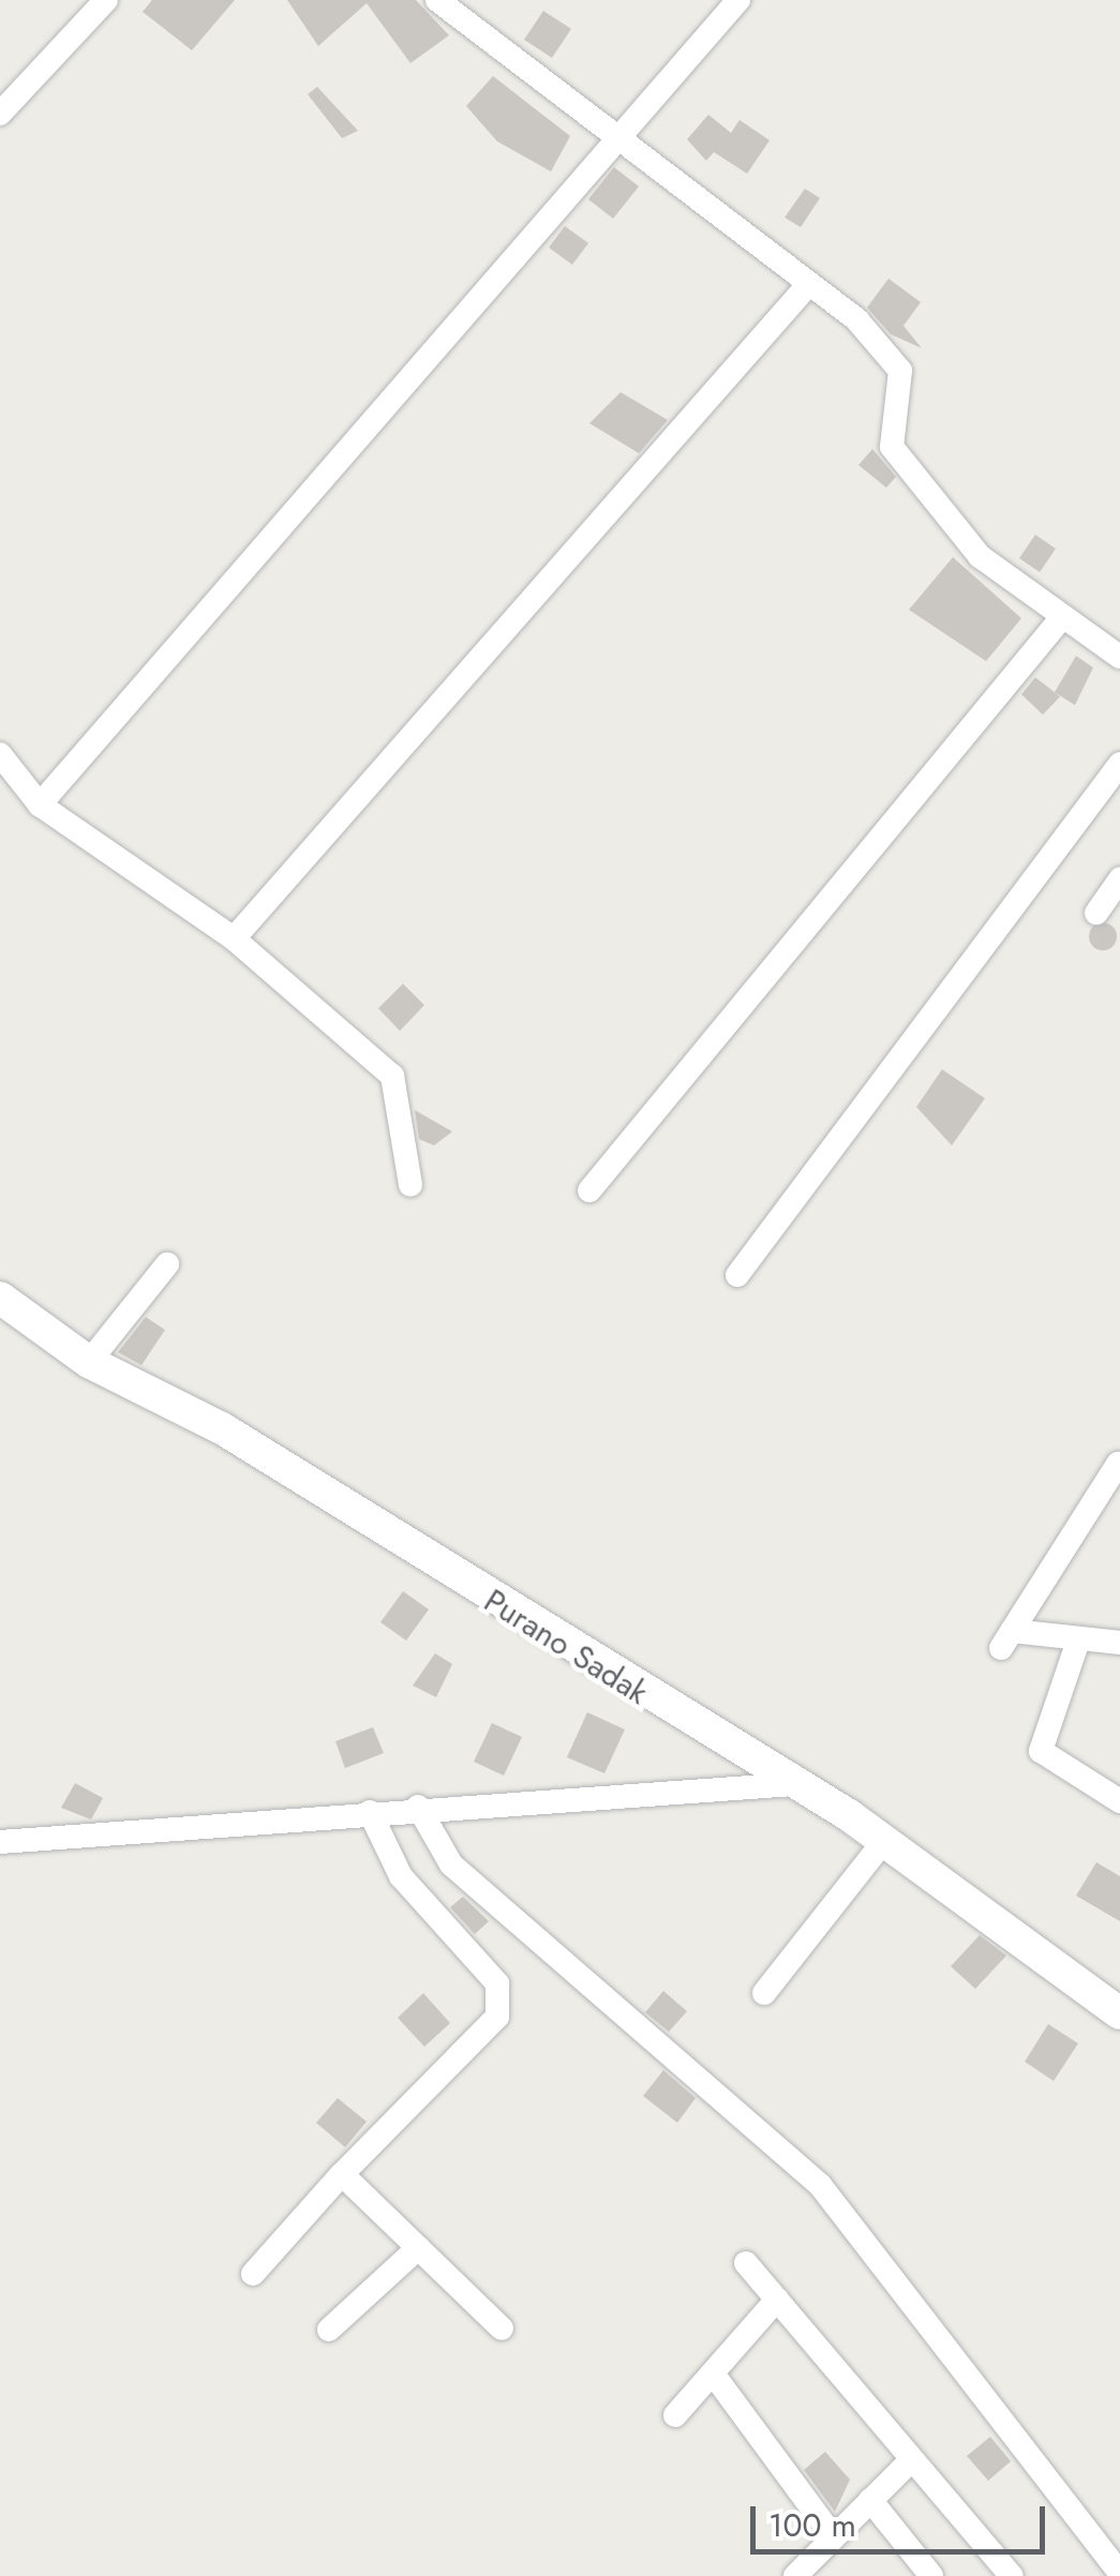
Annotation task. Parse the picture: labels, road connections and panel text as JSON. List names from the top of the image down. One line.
{"streets":{"main road":["Purano Sadak"]},"scale_bar":"100 m"}
